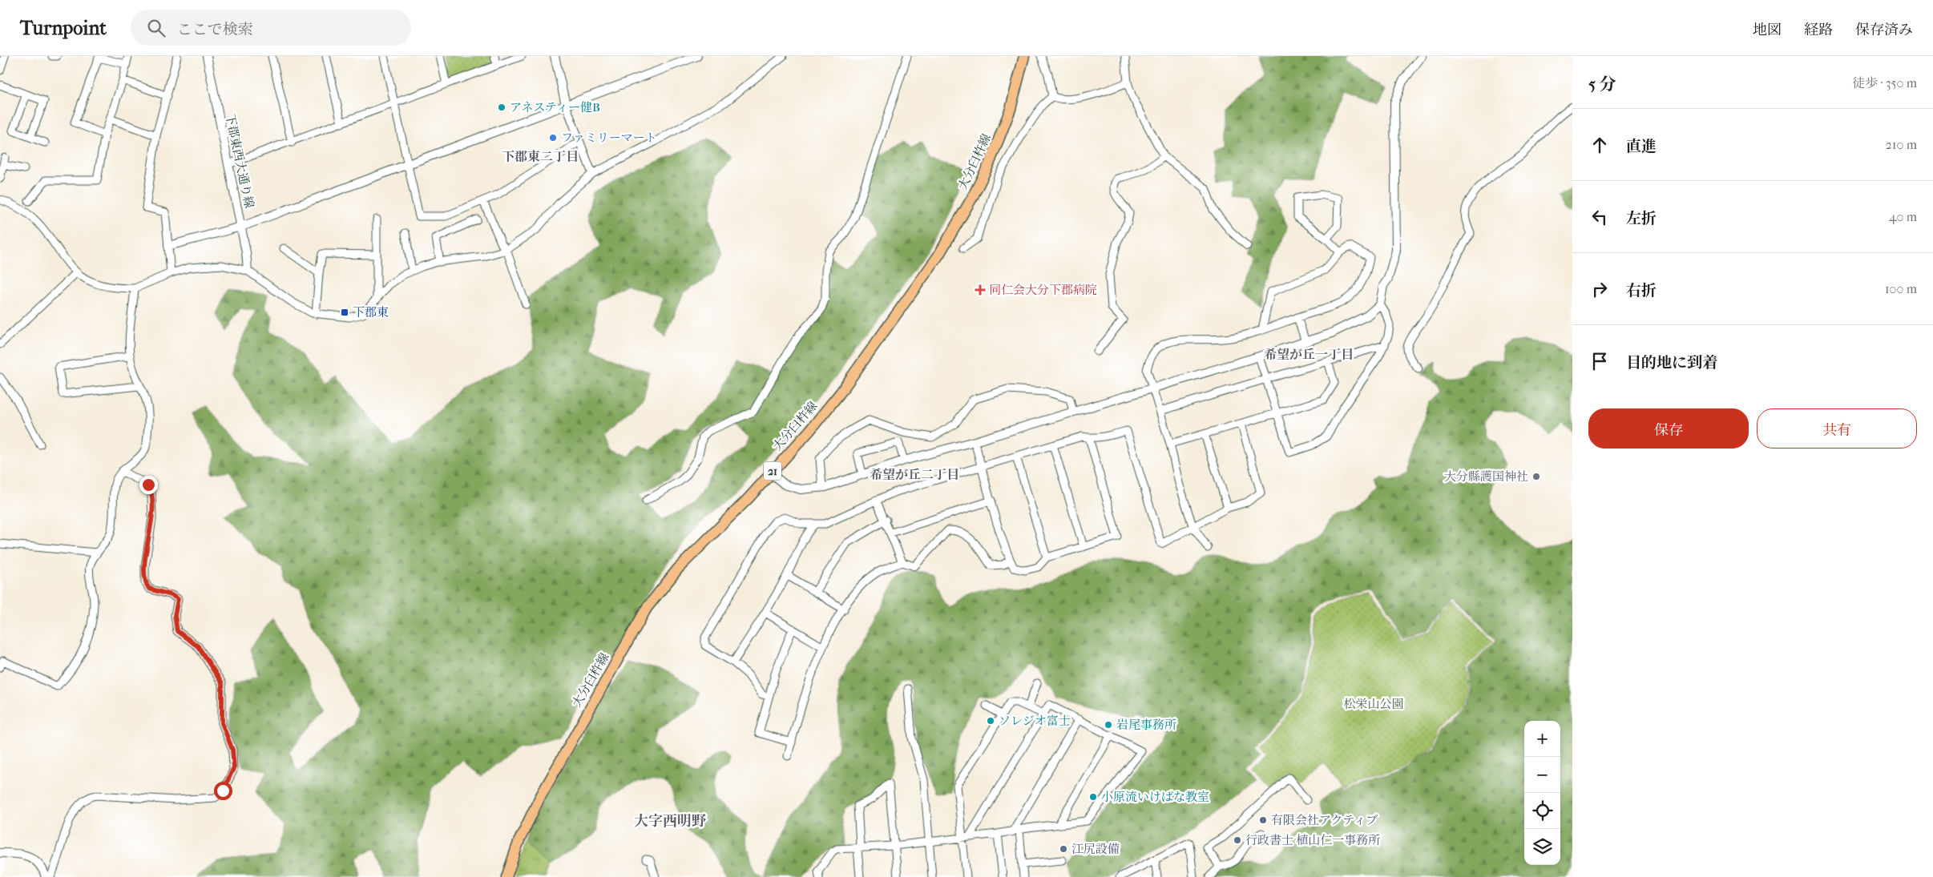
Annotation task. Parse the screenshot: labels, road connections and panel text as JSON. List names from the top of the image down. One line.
{"streets":{"main road":["大分臼杵線","21"],"street":["下郡東西大通り線"]},"districts":["下郡東二丁目","希望が丘一丁目","希望が丘二丁目","大字西明野"],"parks":["松栄山公園"],"places":{"other":["アネスティー健B","ファミリーマート","大分縣護国神社","ソレジオ富士","岩尾事務所","小原流いけばな教室","有限会社アクティブ","行政書士 植山仁一事務所","江尻設備"],"health":["同仁会大分下郡病院"],"transit":["下郡東"]},"page":{"header":"Turnpoint","search":"ここで検索","nav":["地図","経路","保存済み"],"heading":["5 分","徒歩 · 350 m"],"list":[["直進","210 m"],["左折","40 m"],["右折","100 m"],"目的地に到着"],"buttons":["保存","共有"],"map_buttons":["+","−"]}}
